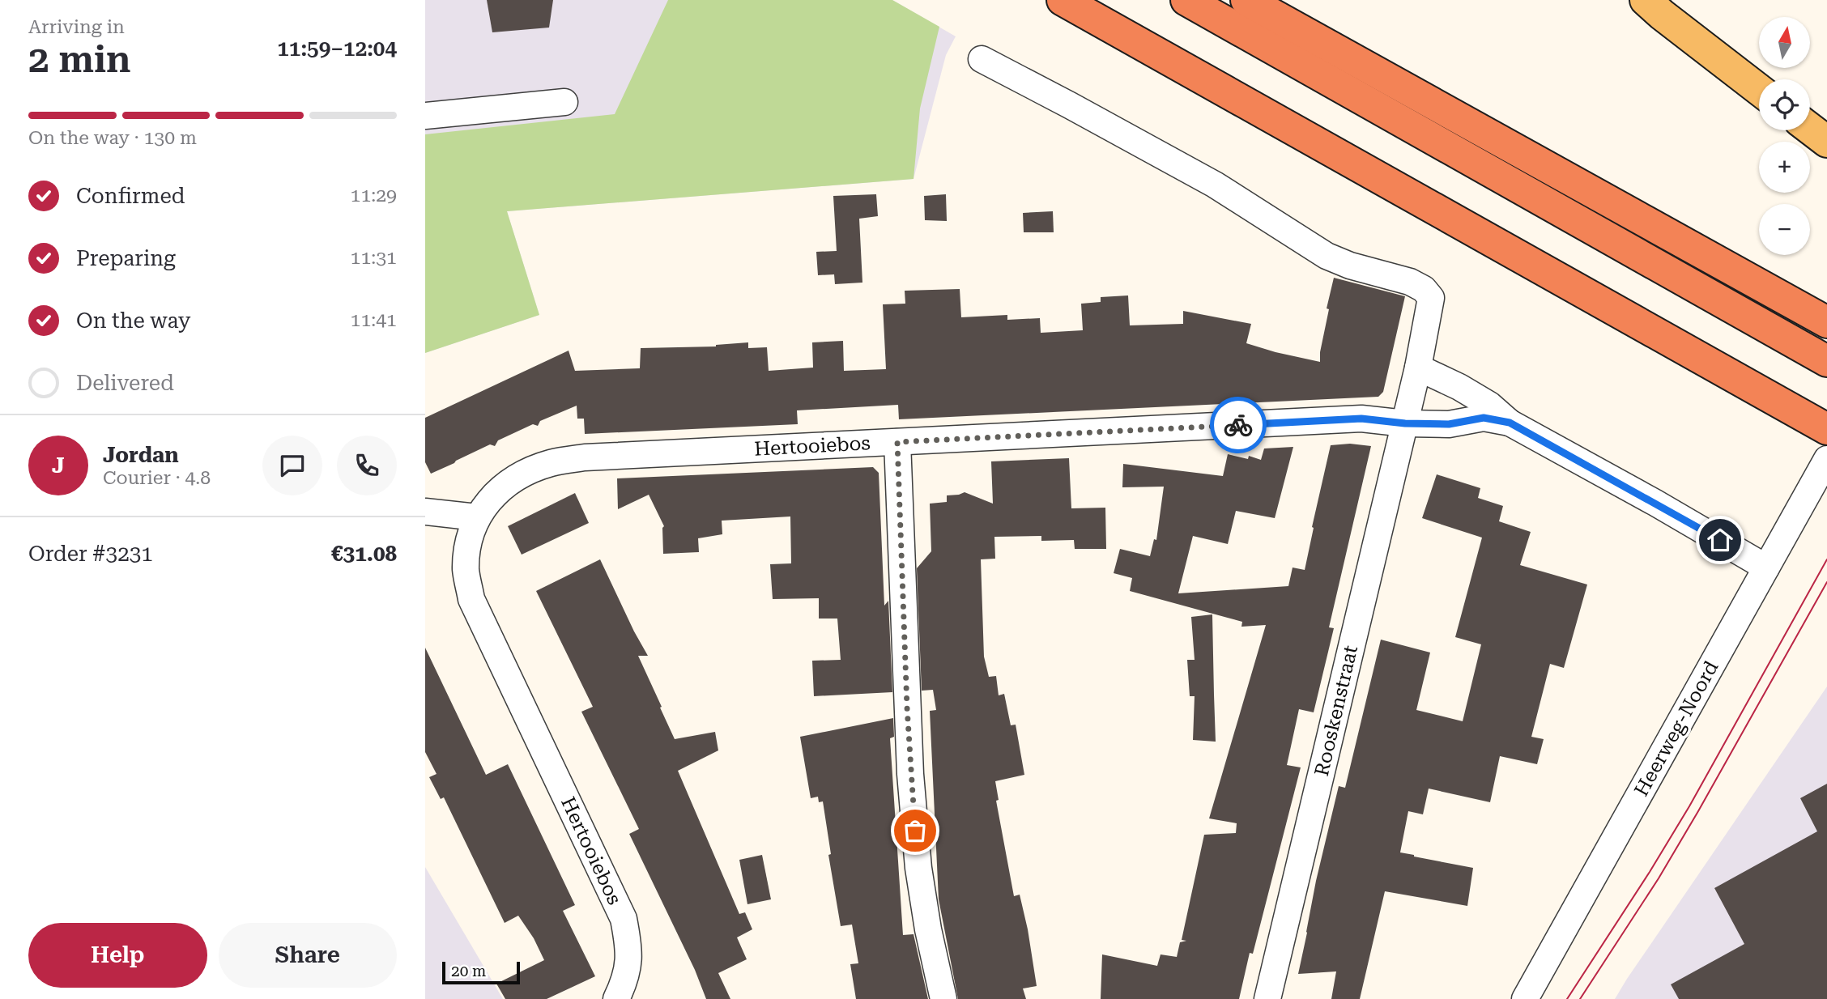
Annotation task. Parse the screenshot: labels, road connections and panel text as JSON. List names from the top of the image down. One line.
{"streets":{"street":["Hertooiebos","Rooskenstraat","Heerweg-Noord"]},"crossings":[["Hertooiebos","Rooskenstraat"]],"scale_bar":"20 m","north":"top","page":{"heading":["2 min","Arriving in","11:59–12:04"],"panel":["Jordan","Courier · 4.8","Order #3231","€31.08"],"map_buttons":["+","−"],"bar":"On the way · 130 m","list":[["Confirmed","11:29"],["Preparing","11:31"],["On the way","11:41"],"Delivered"],"round":"J","buttons":["Help","Share"],"scale":"20 m"}}
